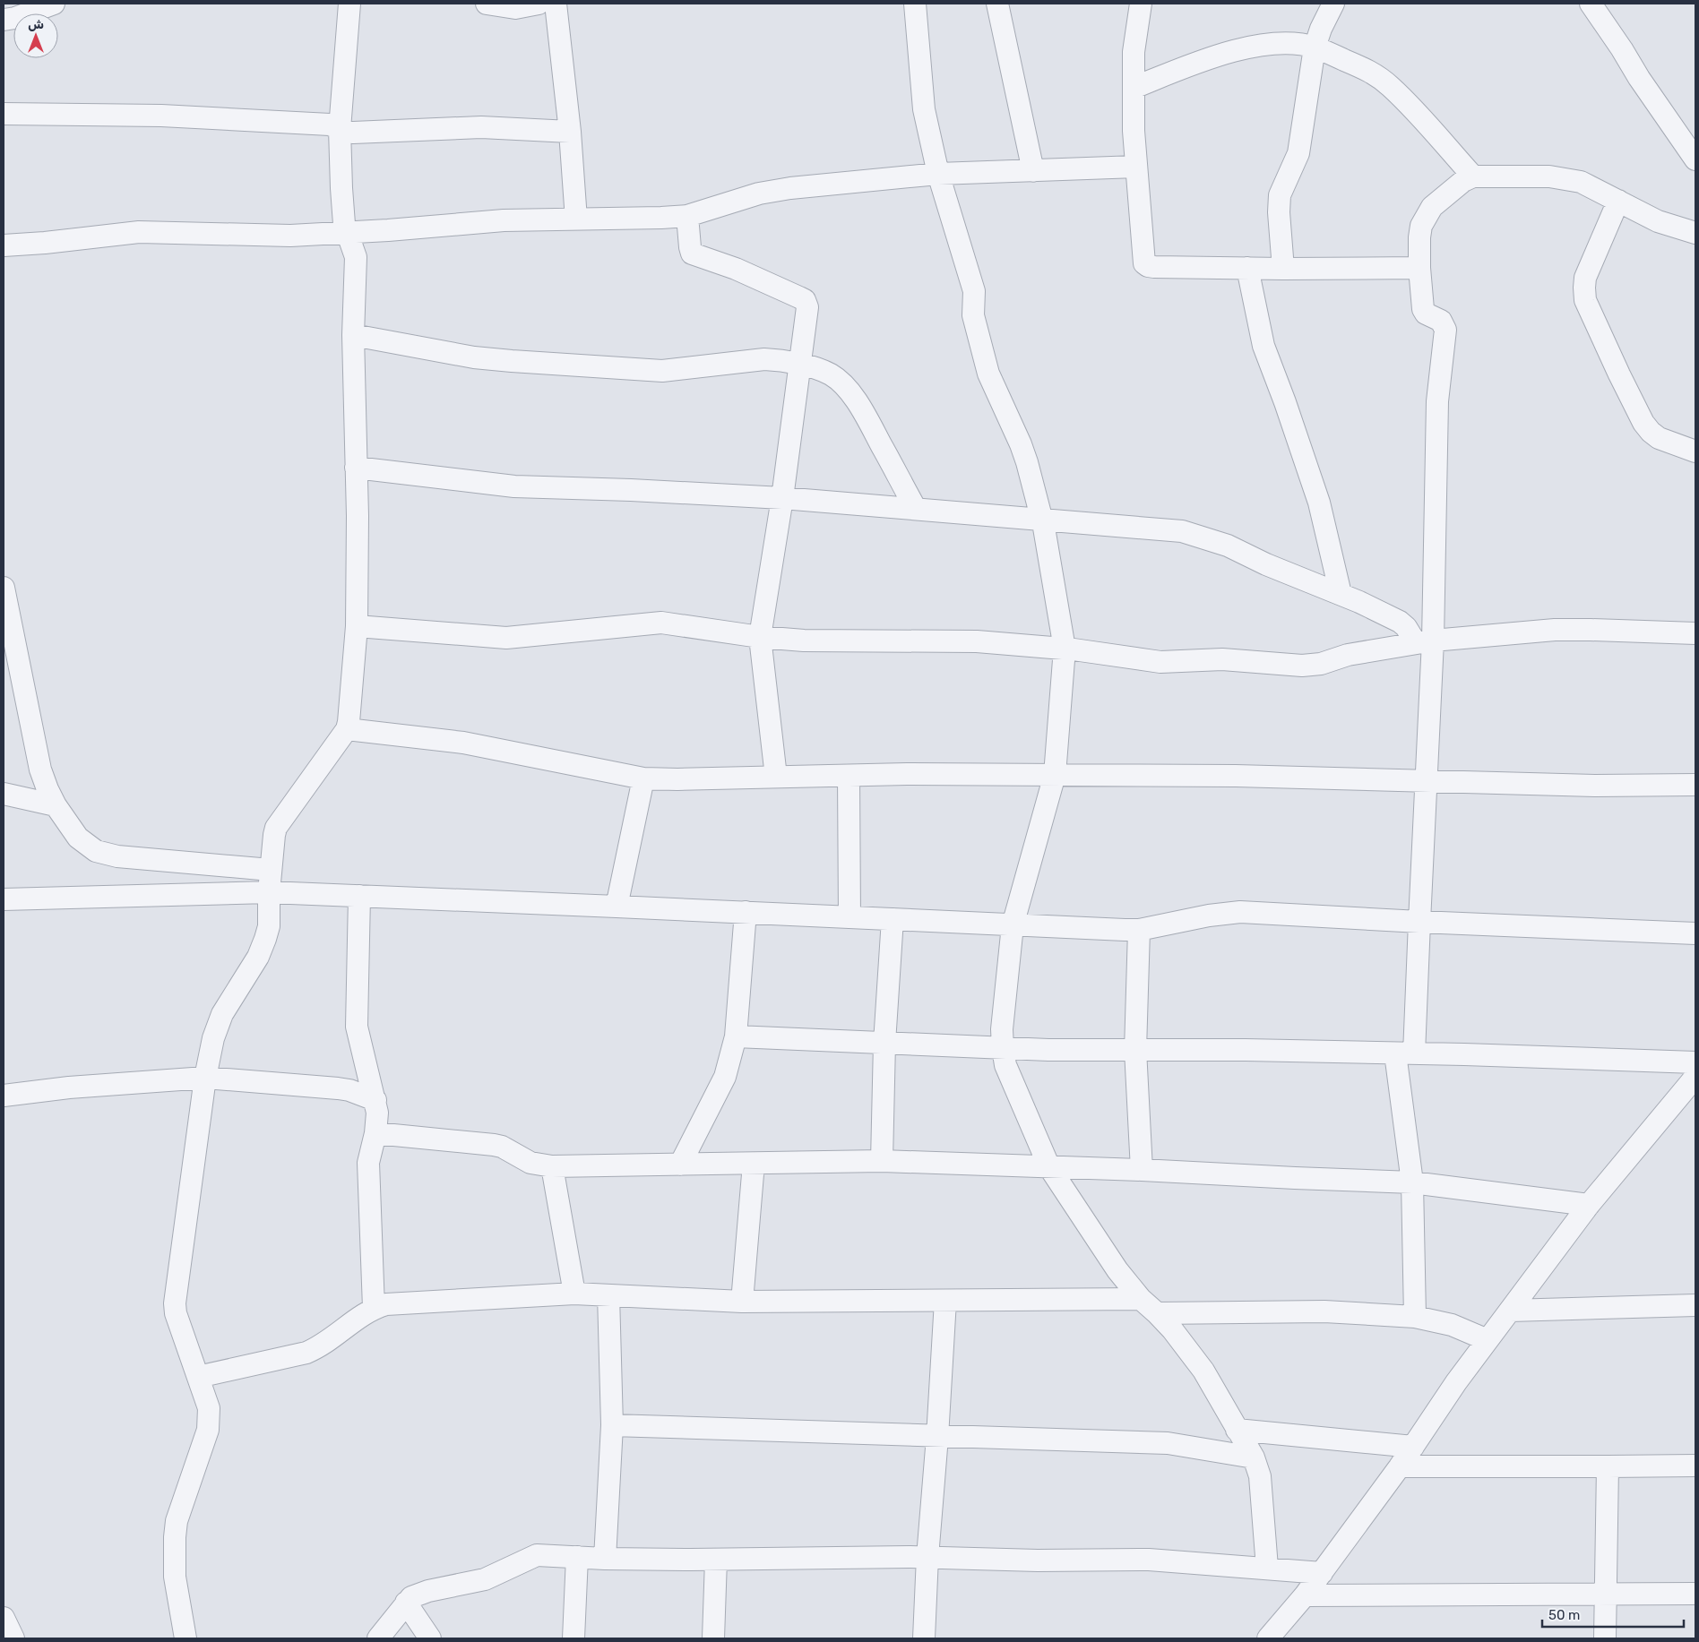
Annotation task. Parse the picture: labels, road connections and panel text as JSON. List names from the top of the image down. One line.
{"scale_bar":"50 m","north":"top"}
